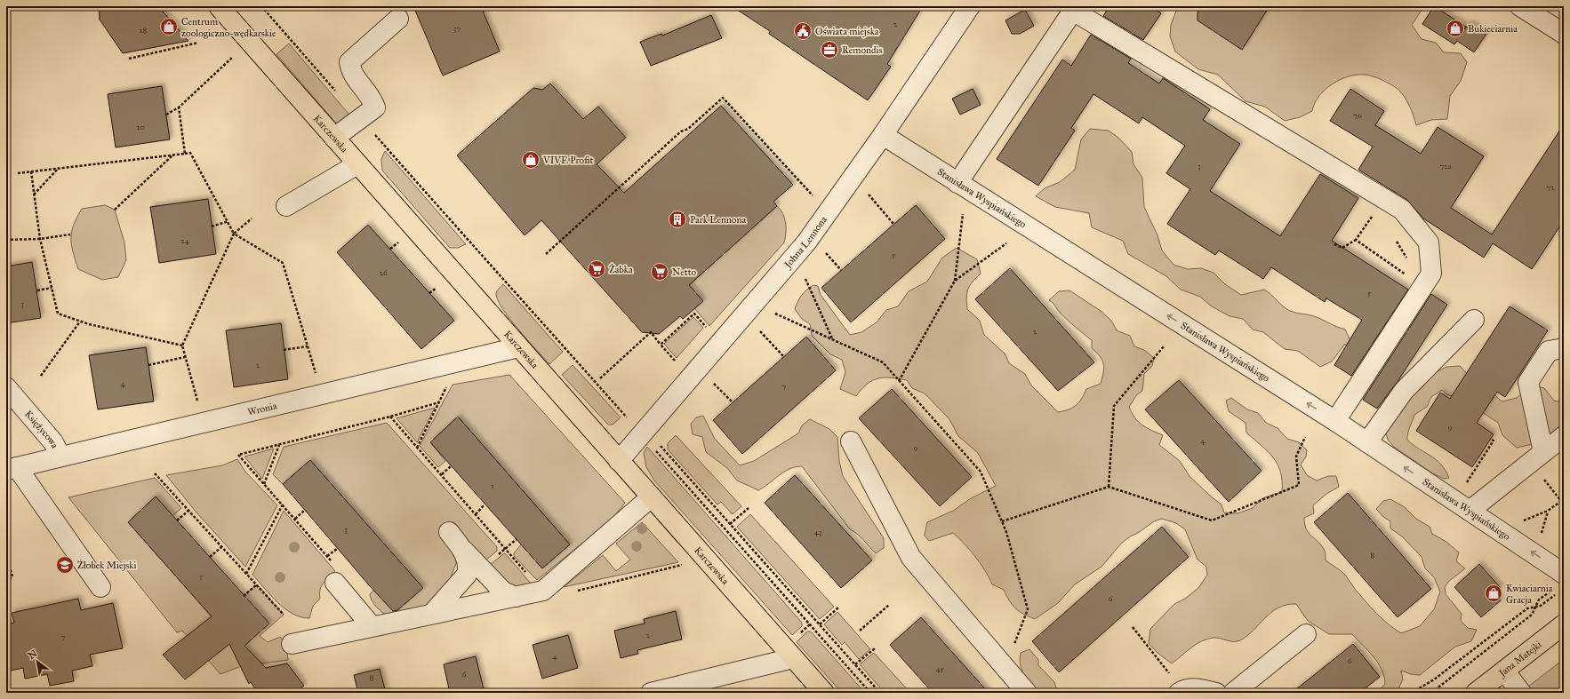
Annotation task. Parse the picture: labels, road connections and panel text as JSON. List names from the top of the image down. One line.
{"streets":{"main road":["Karczewska","Jana Matejki"],"street":["Stanisława Wyspiańskiego","Johna Lennona","Wronia","Księżycowa"]},"crossings":[["Karczewska","Johna Lennona"],["Karczewska","Wronia"],["Stanisława Wyspiańskiego","Johna Lennona"],["Wronia","Księżycowa"]],"one_way":["Stanisława Wyspiańskiego"],"places":{"shop":["Centrum zoologiczno-wędkarskie","Bukieciarnia","VIVE Profit","Kwiaciarnia Gracja"],"public building":["Oświata miejska"],"office":["Remondis"],"building":["Park Lennona"],"supermarket":["Żabka","Netto"],"school or university":["Żłobek Miejski"]},"house_numbers":["2","37","18","70","20","3","72a","72","24","5","26","5","3","2","2","4","7","9","4","9","1","3","43","8","5","6","2","7","4","6","45","6","8"],"north":"top left"}
